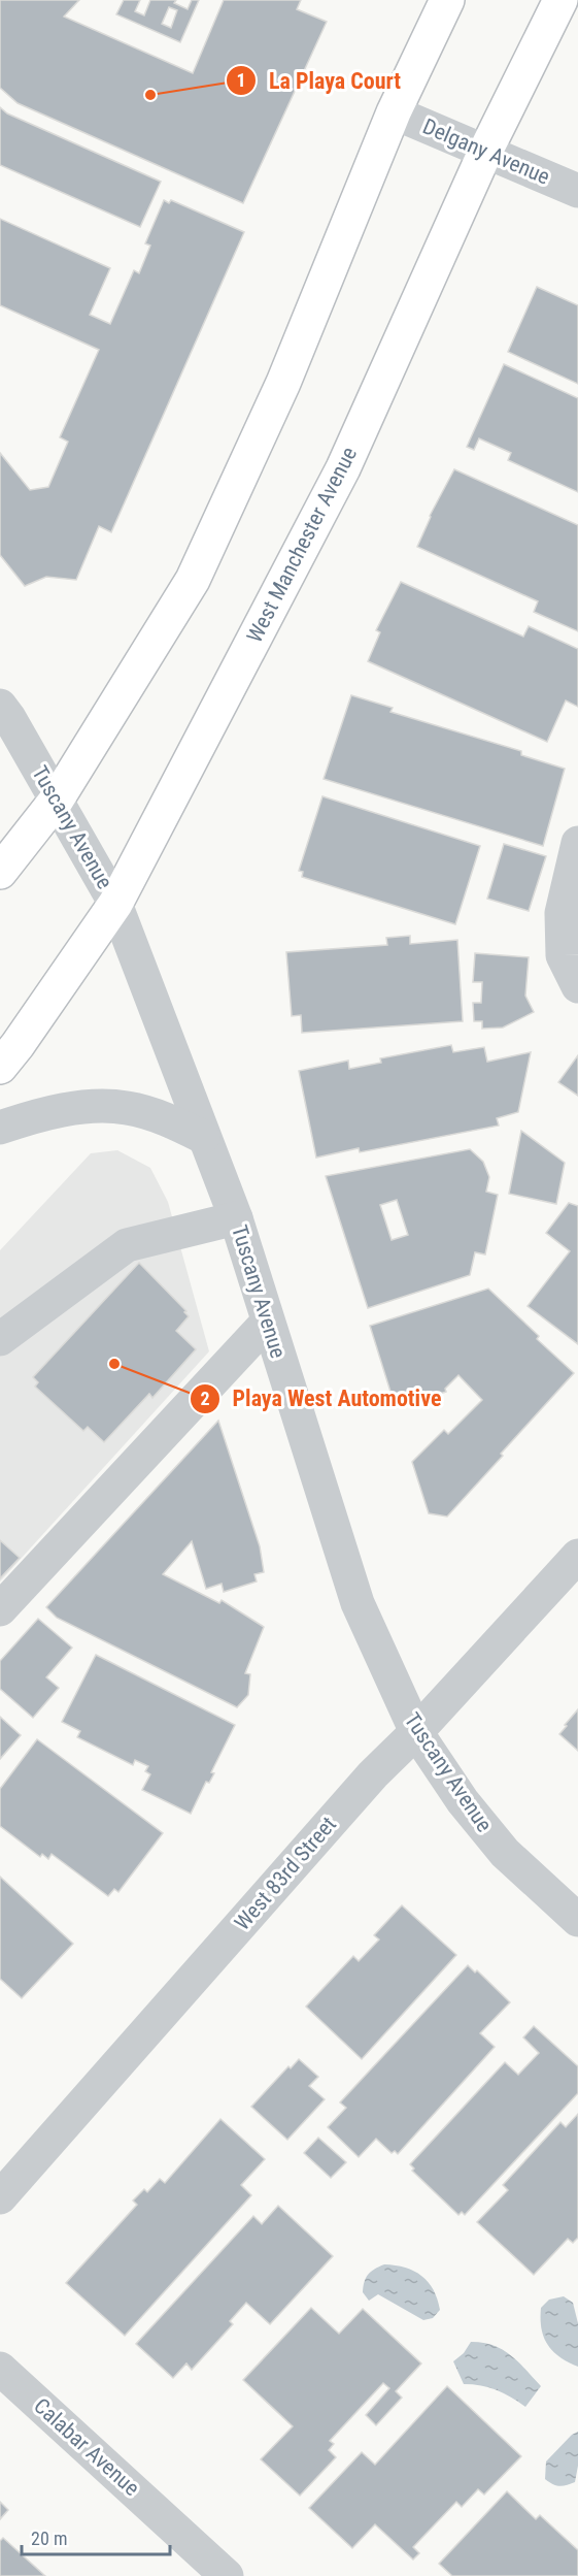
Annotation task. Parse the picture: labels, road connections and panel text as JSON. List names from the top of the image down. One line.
{"streets":{"main road":["West Manchester Avenue"],"street":["Delgany Avenue","Tuscany Avenue","West 83rd Street","Calabar Avenue"]},"crossings":[["Delgany Avenue","West Manchester Avenue"],["West Manchester Avenue","Tuscany Avenue"],["Tuscany Avenue","West 83rd Street"]],"places":["La Playa Court","Playa West Automotive"],"scale_bar":"20 m"}
